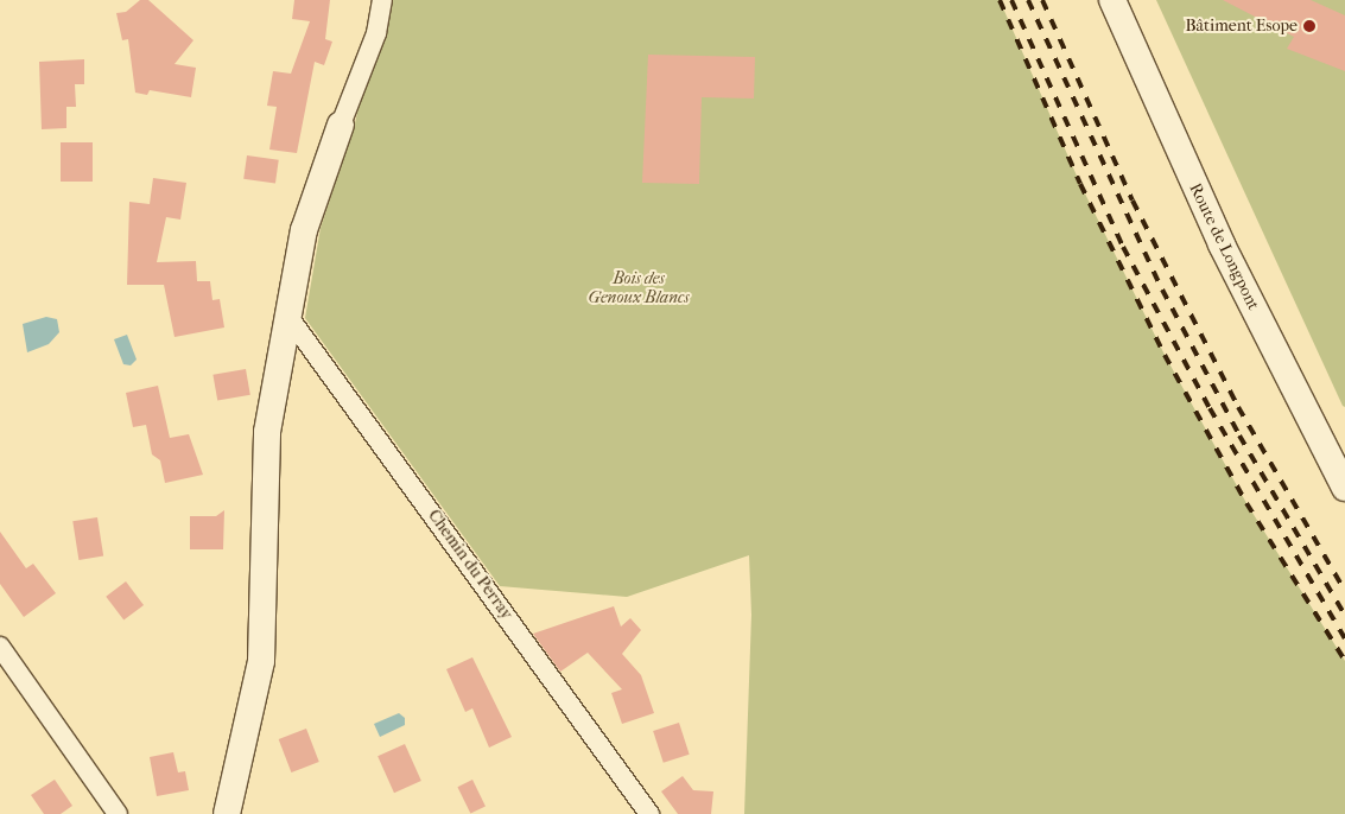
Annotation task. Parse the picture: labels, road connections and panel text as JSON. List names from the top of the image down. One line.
{"streets":{"street":["Route de Longpont","Chemin du Perray"]},"parks":["Bois des Genoux Blancs"],"places":["Bâtiment Esope"]}
